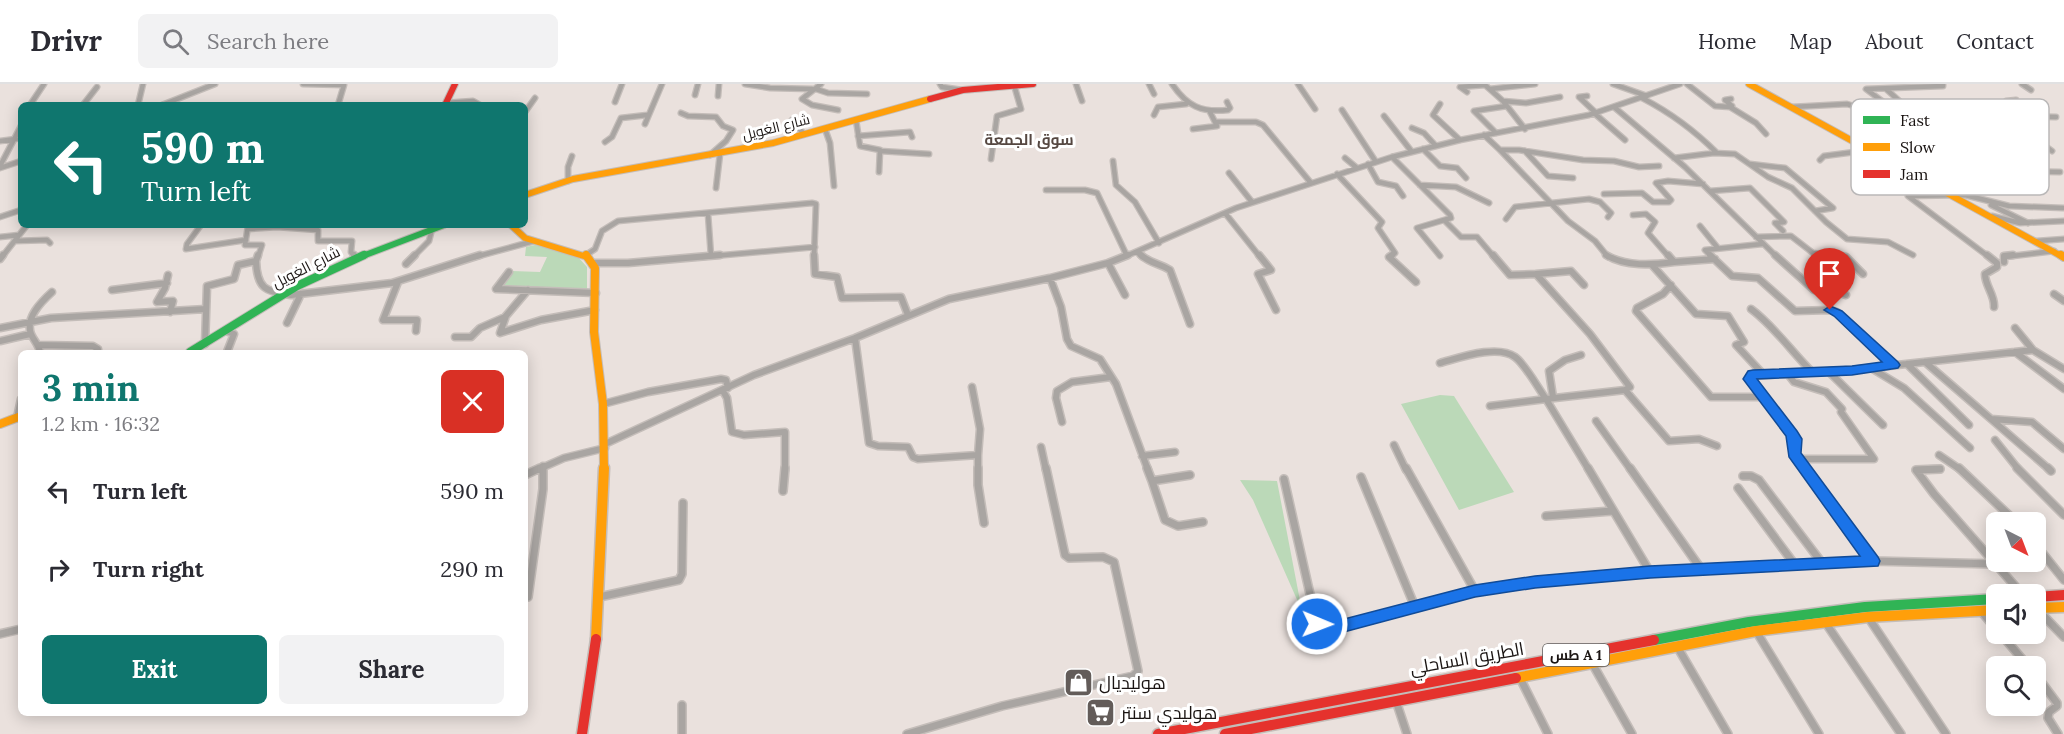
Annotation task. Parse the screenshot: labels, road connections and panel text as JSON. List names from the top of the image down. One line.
{"streets":{"main road":["شارع الغويل","طس A 1","الطريق الساحلي"]},"districts":["سوق الجمعة"],"places":{"shop":["هوليديال"],"supermarket":["هوليدي سنتر"]},"legend":["Fast","Slow","Jam"],"north":"bottom right","page":{"header":"Drivr","search":"Search here","nav":["Home","Map","About","Contact"],"turn":["590 m","Turn left"],"heading":["3 min","1.2 km · 16:32"],"list":[{"name":"Turn left","value":"590 m"},{"name":"Turn right","value":"290 m"}],"buttons":["Exit","Share"]}}
